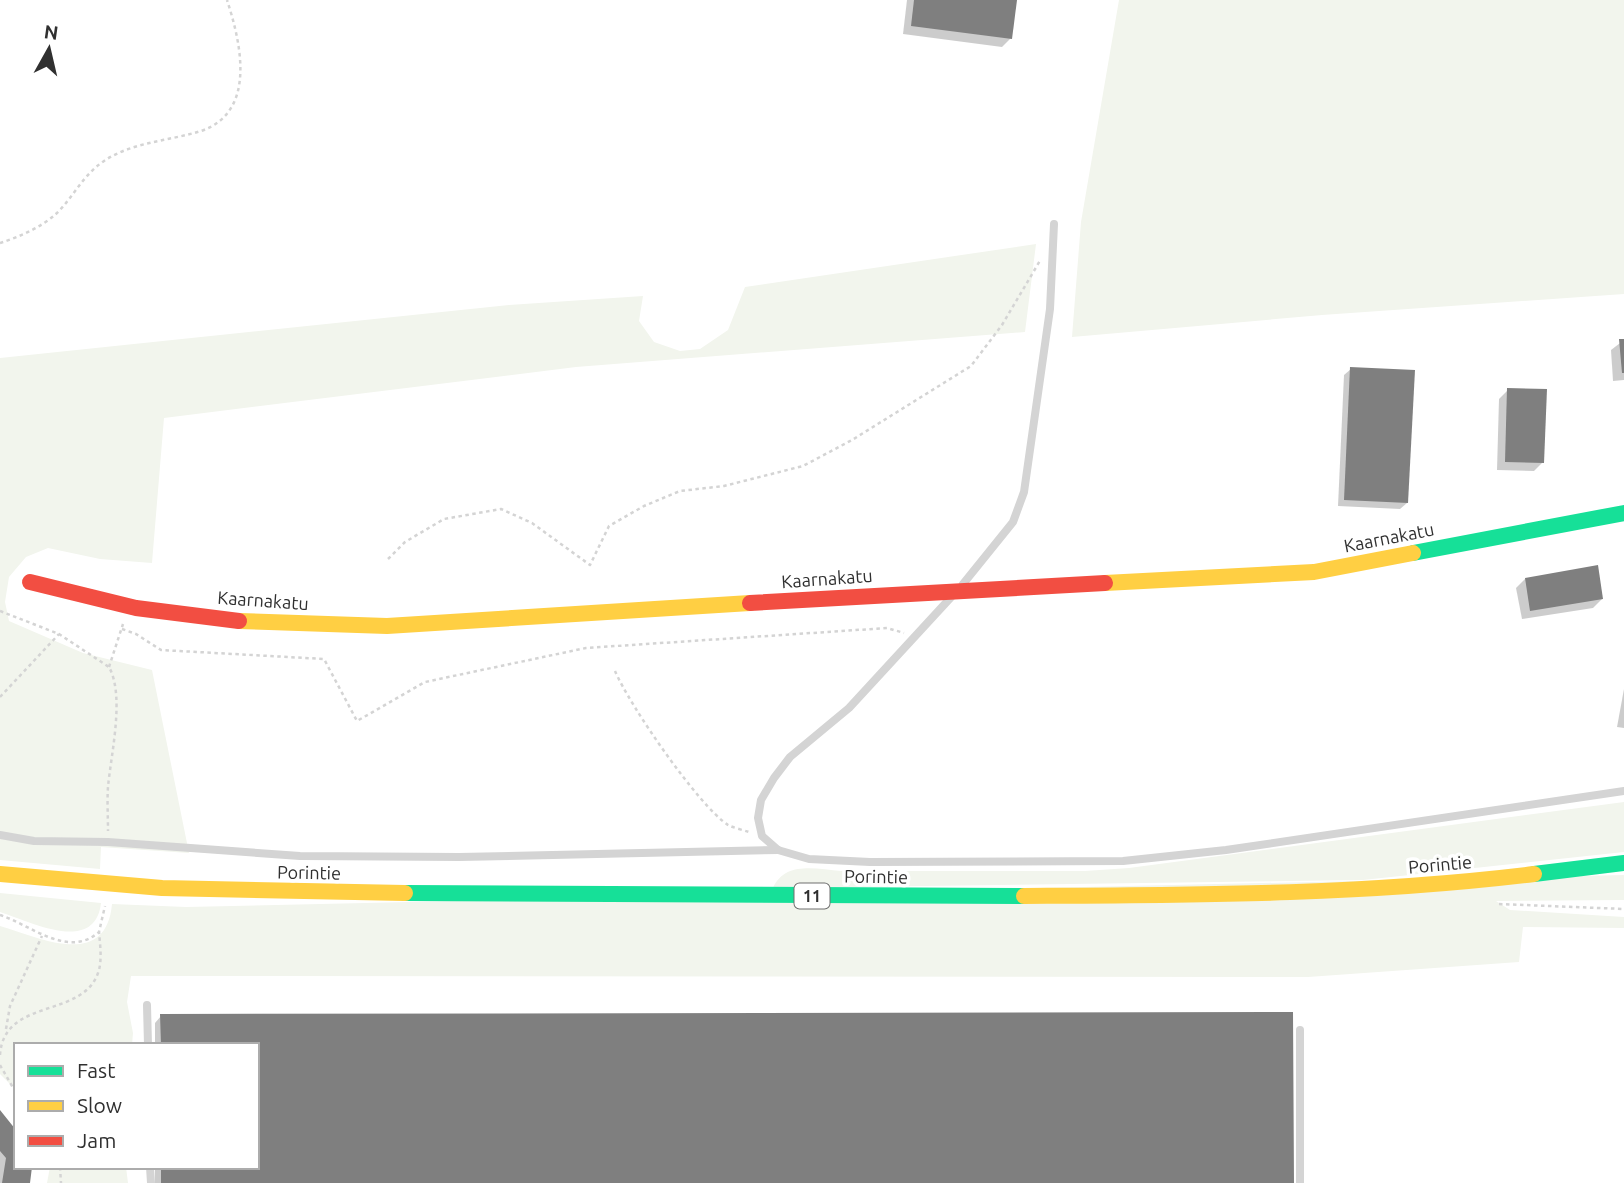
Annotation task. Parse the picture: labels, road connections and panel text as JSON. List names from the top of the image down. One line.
{"streets":{"main road":["Kaarnakatu","Porintie","11"]},"legend":["Fast","Slow","Jam"],"north":"top"}
